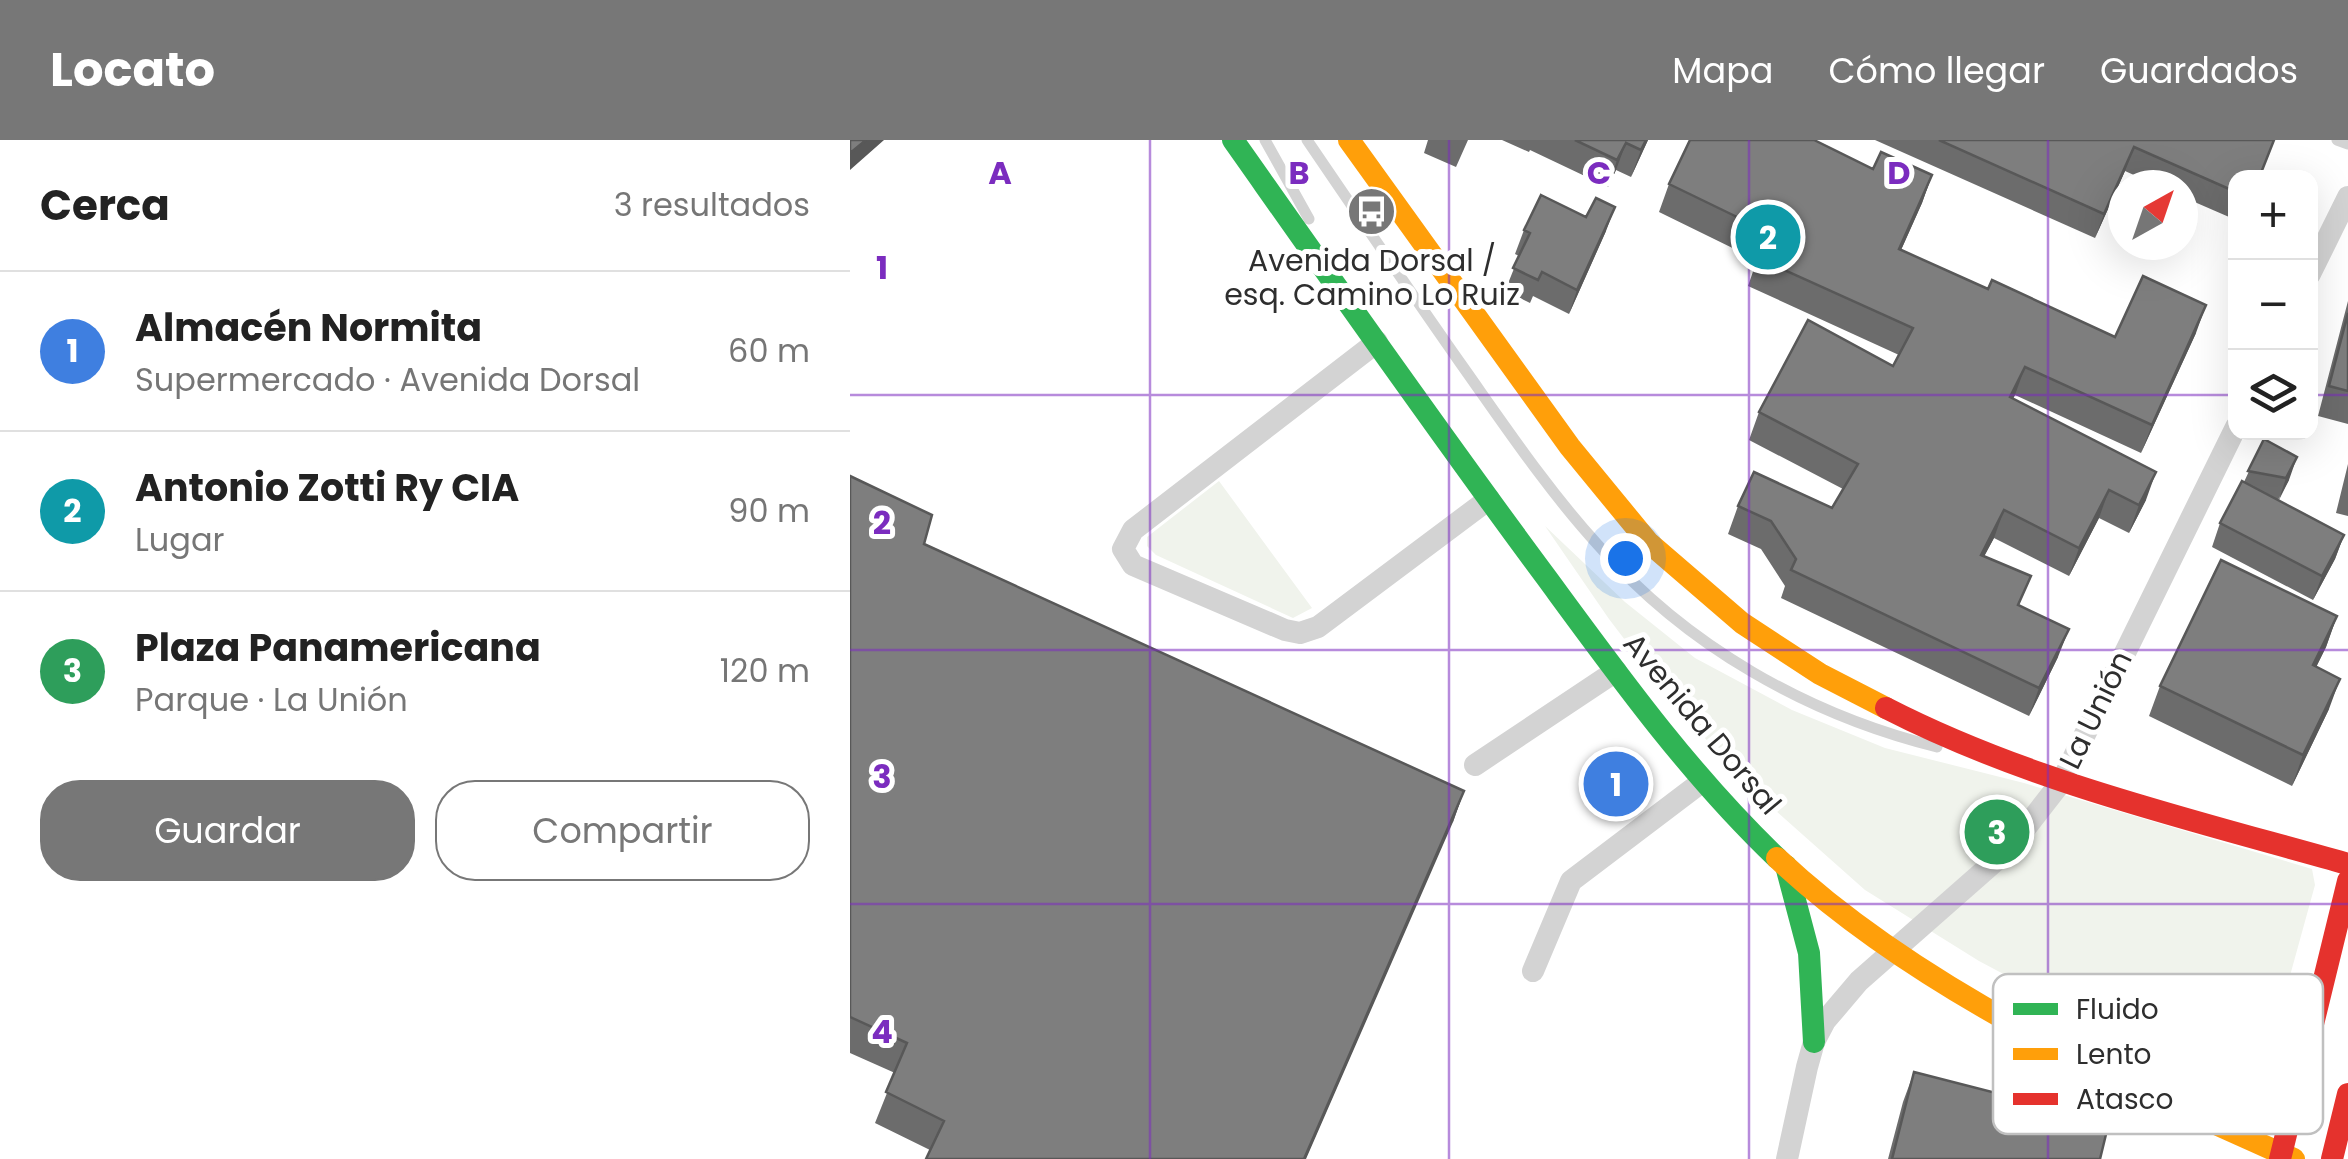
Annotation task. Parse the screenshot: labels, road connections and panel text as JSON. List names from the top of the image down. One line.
{"streets":{"main road":["Avenida Dorsal"],"street":["La Unión"]},"crossings":[["La Unión","Avenida Dorsal"]],"places":{"bus stop":["Avenida Dorsal / esq. Camino Lo Ruiz"]},"legend":["Fluido","Lento","Atasco"],"north":"top right","page":{"header":"Locato","nav":["Mapa","Cómo llegar","Guardados"],"heading":["Cerca","3 resultados"],"map_buttons":["+","−"],"pins":["2","1","3"],"list":[{"mark":"1","name":"Almacén Normita","note":"Supermercado · Avenida Dorsal","value":"60 m"},{"mark":"2","name":"Antonio Zotti Ry CIA","note":"Lugar","value":"90 m"},{"mark":"3","name":"Plaza Panamericana","note":"Parque · La Unión","value":"120 m"}],"buttons":["Guardar","Compartir"]},"grid":{"columns":["A","B","C","D"],"rows":["1","2","3","4"]}}
